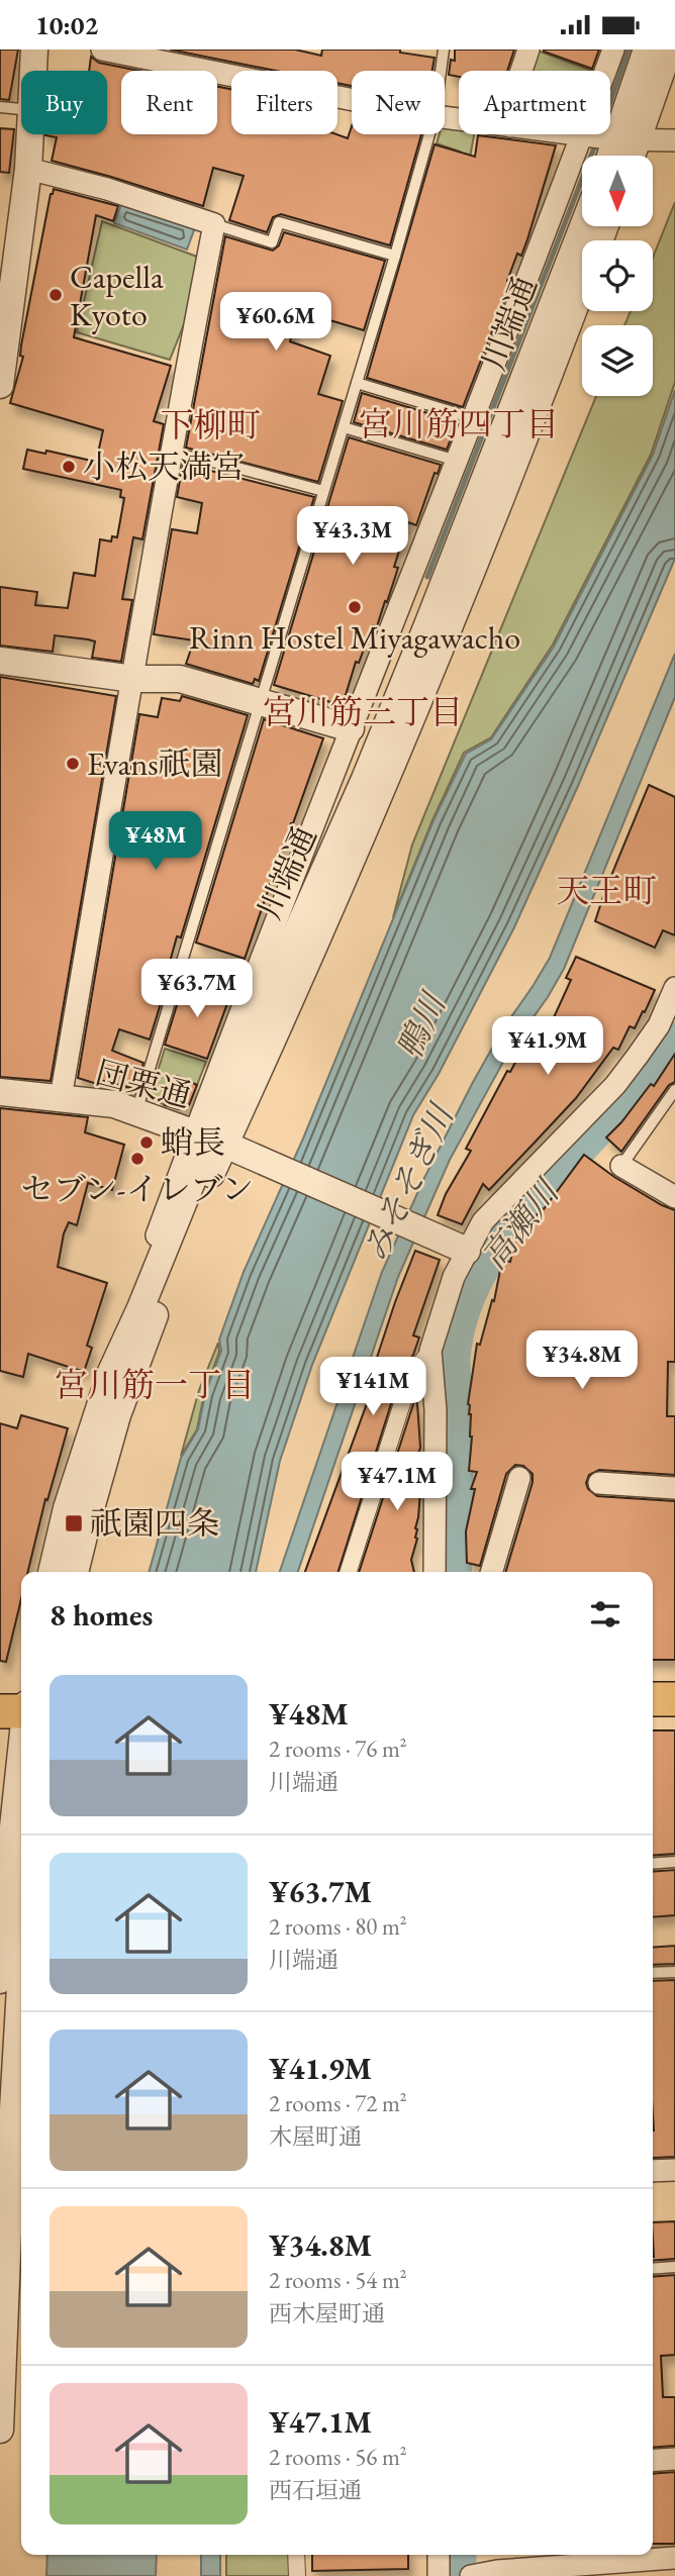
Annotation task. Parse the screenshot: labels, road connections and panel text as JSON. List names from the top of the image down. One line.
{"streets":{"street":["川端通","団栗通"]},"crossings":[["川端通","団栗通"]],"districts":["宮川筋四丁目","下柳町","宮川筋三丁目","天王町","宮川筋一丁目"],"water":["鴨川","みそそぎ川","高瀬川"],"places":{"other":["Capella Kyoto","小松天満宮","Rinn Hostel Miyagawacho","Evans祇園","蛸長","セブン-イレブン"],"transit":["祇園四条"]},"north":"bottom","page":{"status":"10:02","chip":["Buy","Rent","Filters","New","Apartment"],"price":["¥60.6M","¥43.3M","¥48M","¥63.7M","¥41.9M","¥34.8M","¥141M","¥47.1M"],"heading":"8 homes","list":[{"name":"¥48M","note":"2 rooms · 76 m² · 川端通"},{"name":"¥63.7M","note":"2 rooms · 80 m² · 川端通"},{"name":"¥41.9M","note":"2 rooms · 72 m² · 木屋町通"},{"name":"¥34.8M","note":"2 rooms · 54 m² · 西木屋町通"},{"name":"¥47.1M","note":"2 rooms · 56 m² · 西石垣通"}]}}
